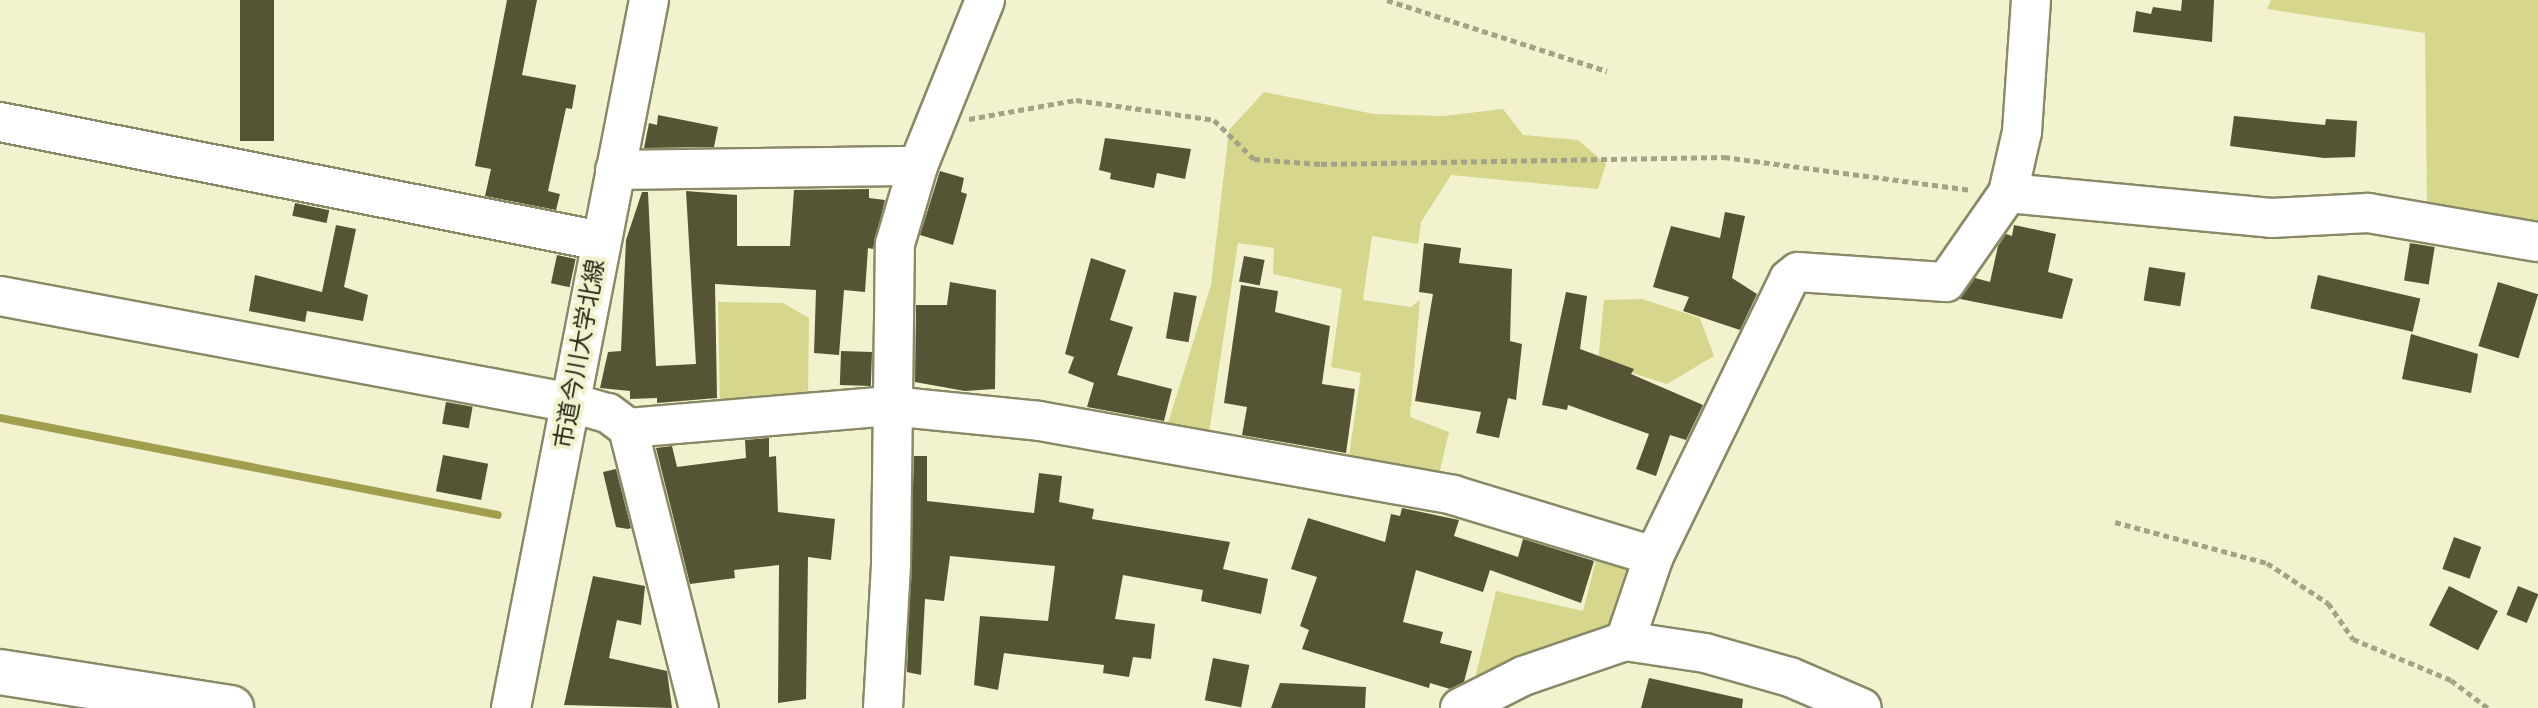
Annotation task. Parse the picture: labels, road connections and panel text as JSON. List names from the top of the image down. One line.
{"streets":{"street":["市道今川大学北線"]}}
